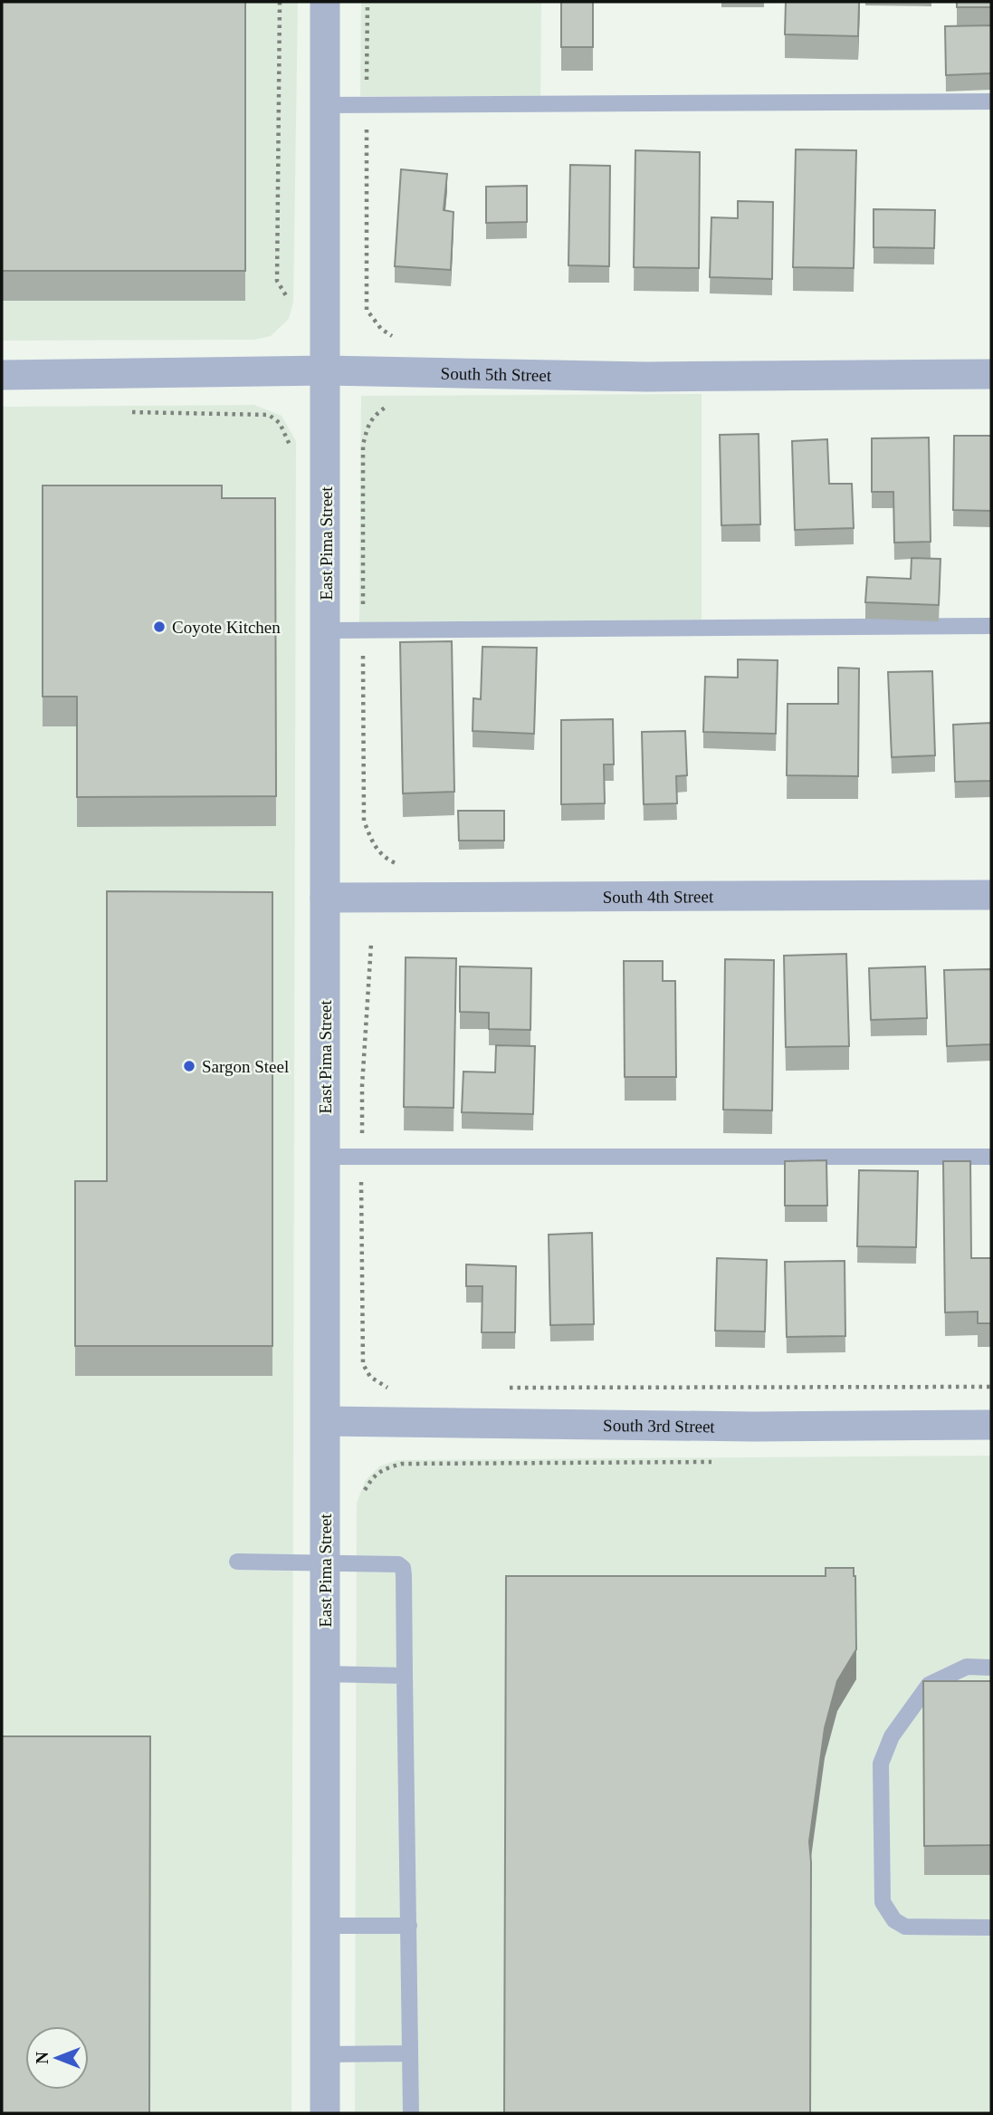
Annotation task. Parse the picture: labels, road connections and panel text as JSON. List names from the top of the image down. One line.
{"streets":{"street":["South 5th Street","East Pima Street","South 4th Street","South 3rd Street"]},"crossings":[["South 5th Street","East Pima Street"],["East Pima Street","South 4th Street"],["East Pima Street","South 3rd Street"]],"places":["Coyote Kitchen","Sargon Steel"],"north":"left"}
